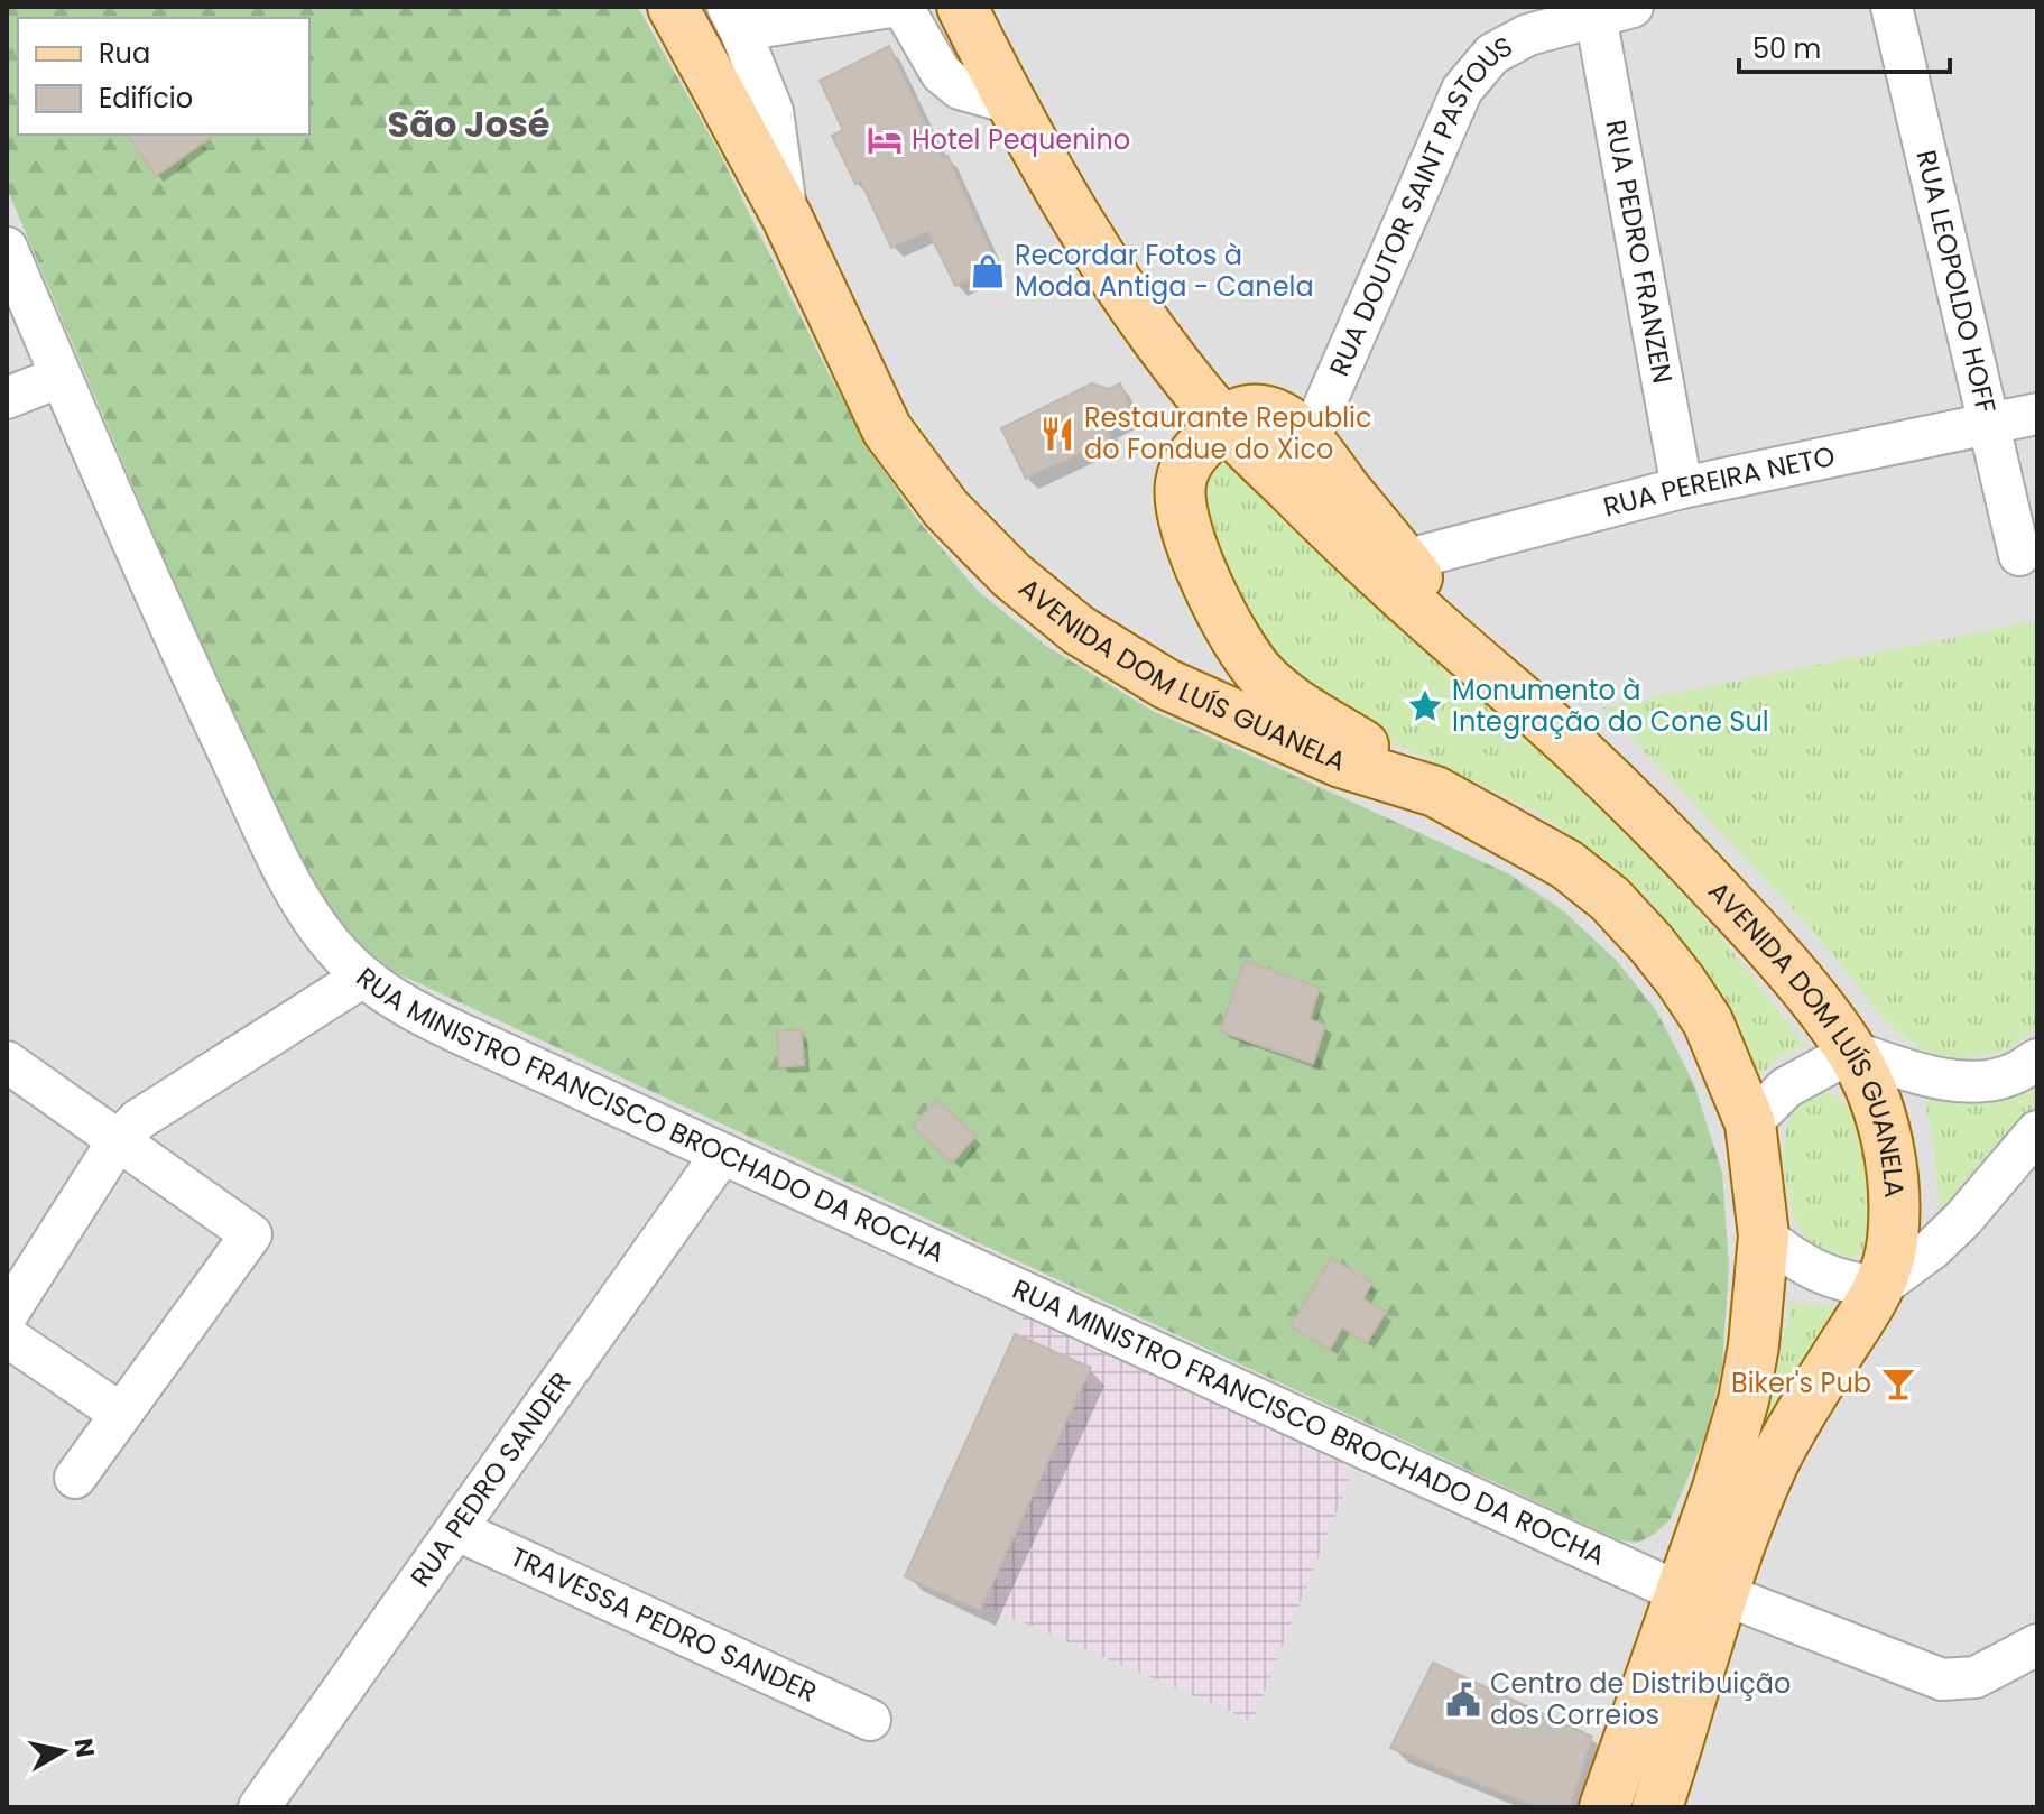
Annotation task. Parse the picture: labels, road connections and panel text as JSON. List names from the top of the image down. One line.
{"streets":{"main road":["AVENIDA DOM LUÍS GUANELA"],"street":["RUA DOUTOR SAINT PASTOUS","RUA PEDRO FRANZEN","RUA LEOPOLDO HOFF","RUA PEREIRA NETO","RUA MINISTRO FRANCISCO BROCHADO DA ROCHA","RUA PEDRO SANDER","TRAVESSA PEDRO SANDER"]},"crossings":[["RUA DOUTOR SAINT PASTOUS","RUA PEDRO FRANZEN"],["RUA PEDRO FRANZEN","RUA PEREIRA NETO"],["RUA LEOPOLDO HOFF","RUA PEREIRA NETO"],["AVENIDA DOM LUÍS GUANELA","RUA MINISTRO FRANCISCO BROCHADO DA ROCHA"],["RUA MINISTRO FRANCISCO BROCHADO DA ROCHA","RUA PEDRO SANDER"],["RUA PEDRO SANDER","TRAVESSA PEDRO SANDER"]],"districts":["São José"],"places":{"hotel":["Hotel Pequenino"],"shop":["Recordar Fotos à Moda Antiga - Canela"],"restaurant":["Restaurante Republic do Fondue do Xico"],"place":["Monumento à Integração do Cone Sul"],"bar":["Biker's Pub"],"public building":["Centro de Distribuição dos Correios"]},"legend":["Rua","Edifício"],"scale_bar":"50 m","north":"right"}
